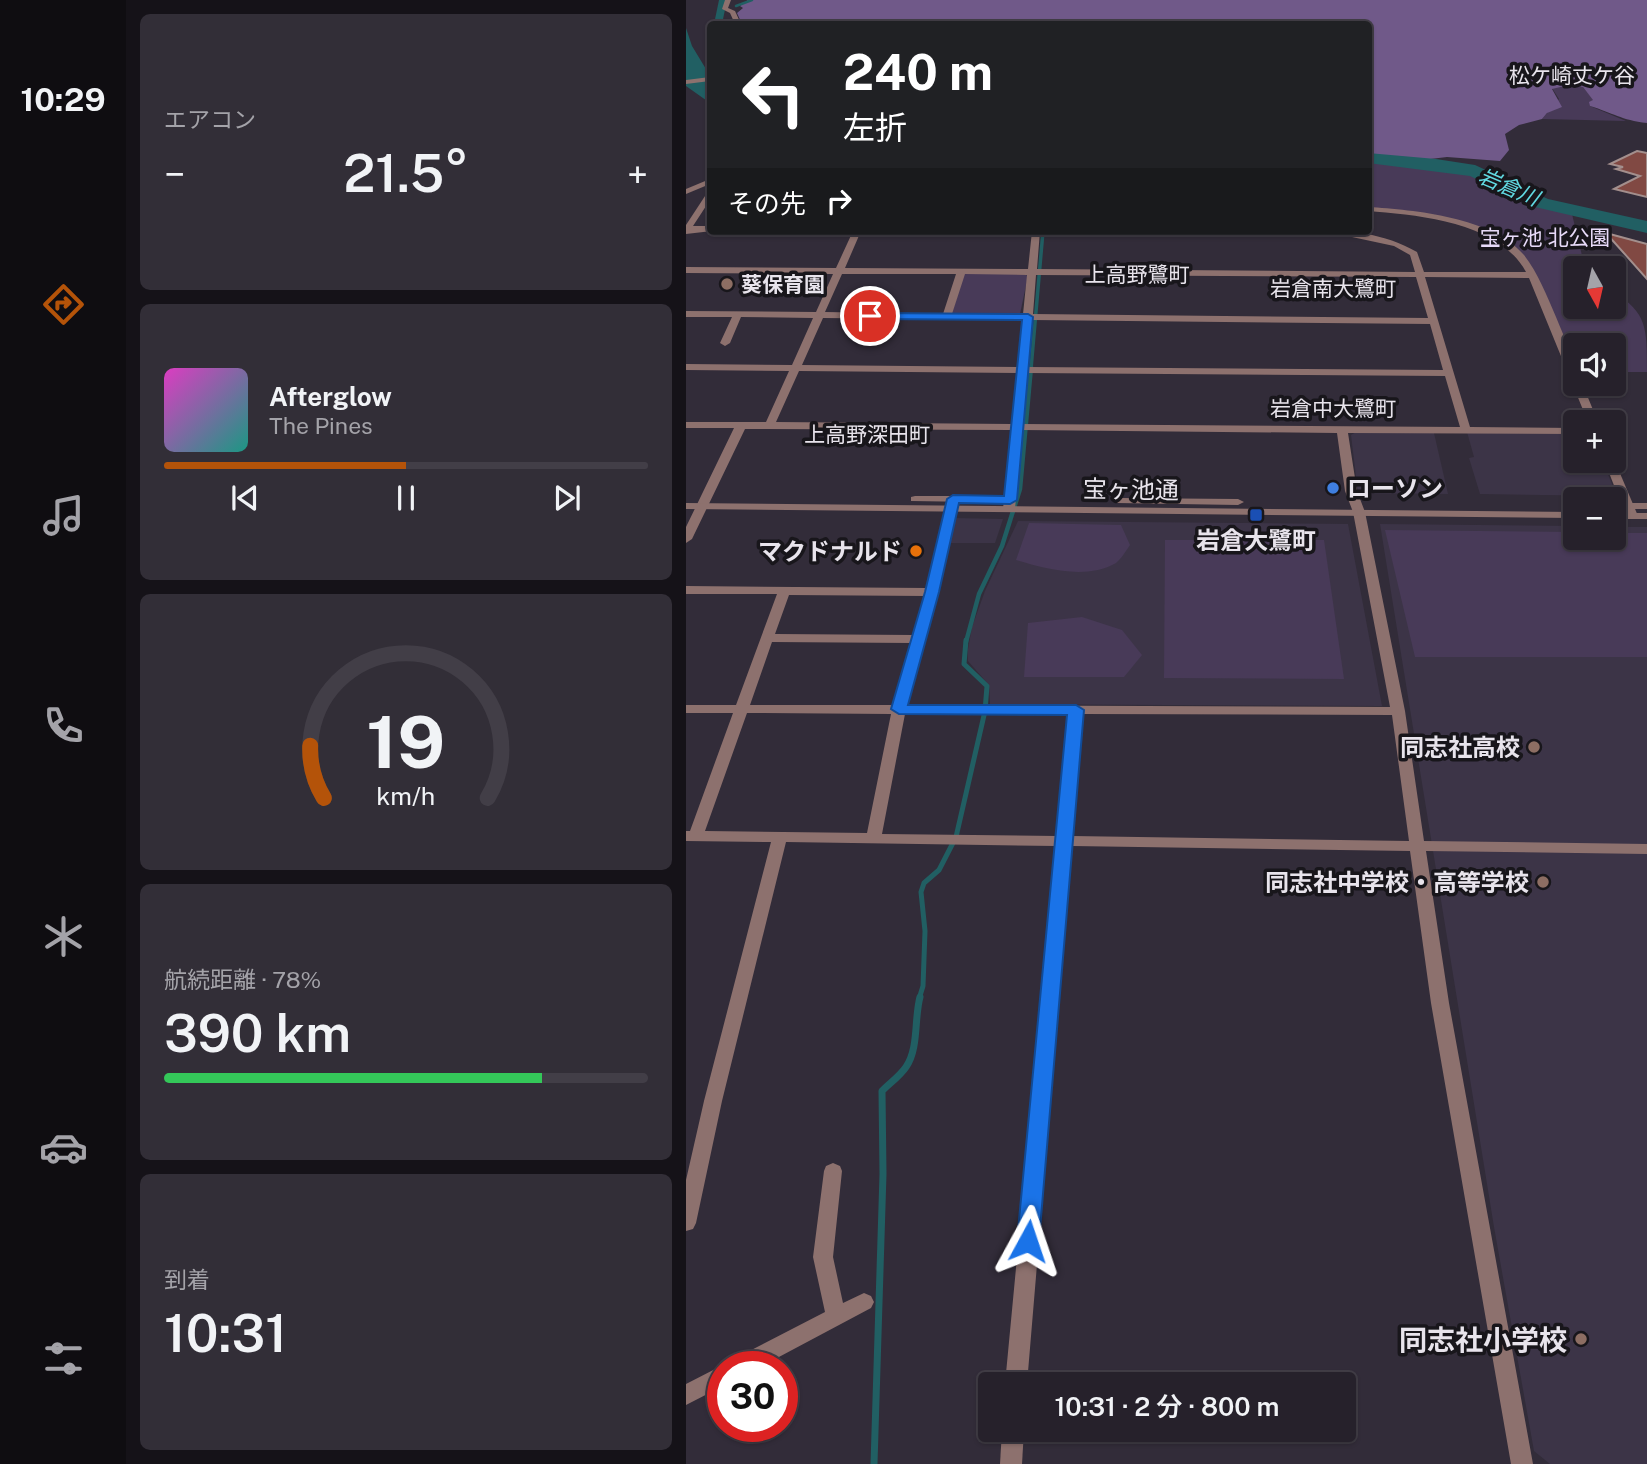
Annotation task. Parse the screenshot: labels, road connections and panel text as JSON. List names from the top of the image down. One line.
{"streets":{"street":["宝ヶ池通"]},"districts":["松ケ崎丈ケ谷","上高野鷺町","岩倉南大鷺町","岩倉中大鷺町","上高野深田町"],"water":["岩倉川"],"parks":["宝ヶ池 北公園"],"places":{"other":["葵保育園","ローソン","マクドナルド","同志社高校","同志社中学校・高等学校","同志社小学校"],"transit":["岩倉大鷺町"]},"north":"bottom","page":{"tabs":"10:29","tile":["エアコン",["航続距離 · 78%","390 km"],["到着","10:31"]],"turn":["240 m","左折"],"heat":["−","21.5°","+"],"then":"その先","map_buttons":["+","−"],"song":["Afterglow","The Pines"],"limit":"30","trip":"10:31 · 2 分 · 800 m","gauge":["19","km/h"]}}
